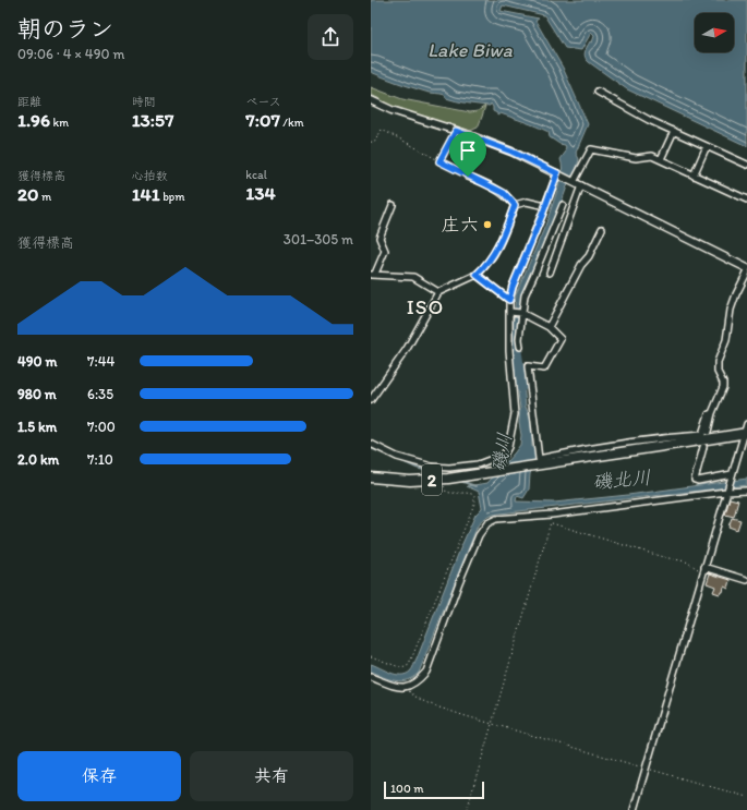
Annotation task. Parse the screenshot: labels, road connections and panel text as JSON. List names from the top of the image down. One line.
{"streets":{"main road":["2"]},"districts":["ISO"],"water":["Lake Biwa","磯川","磯北川"],"places":["庄六"],"scale_bar":"100 m","north":"right","page":{"heading":["朝のラン","09:06 · 4 × 490 m"],"stats":[["距離","1.96 km"],["時間","13:57"],["ペース","7:07 /km"],["獲得標高","20 m"],["心拍数","141 bpm"],["kcal","134"]],"chart":["獲得標高","301–305 m"],"list":[{"name":"490 m","note":"7:44"},{"name":"980 m","note":"6:35"},{"name":"1.5 km","note":"7:00"},{"name":"2.0 km","note":"7:10"}],"buttons":["保存","共有"],"scale":"100 m"}}
